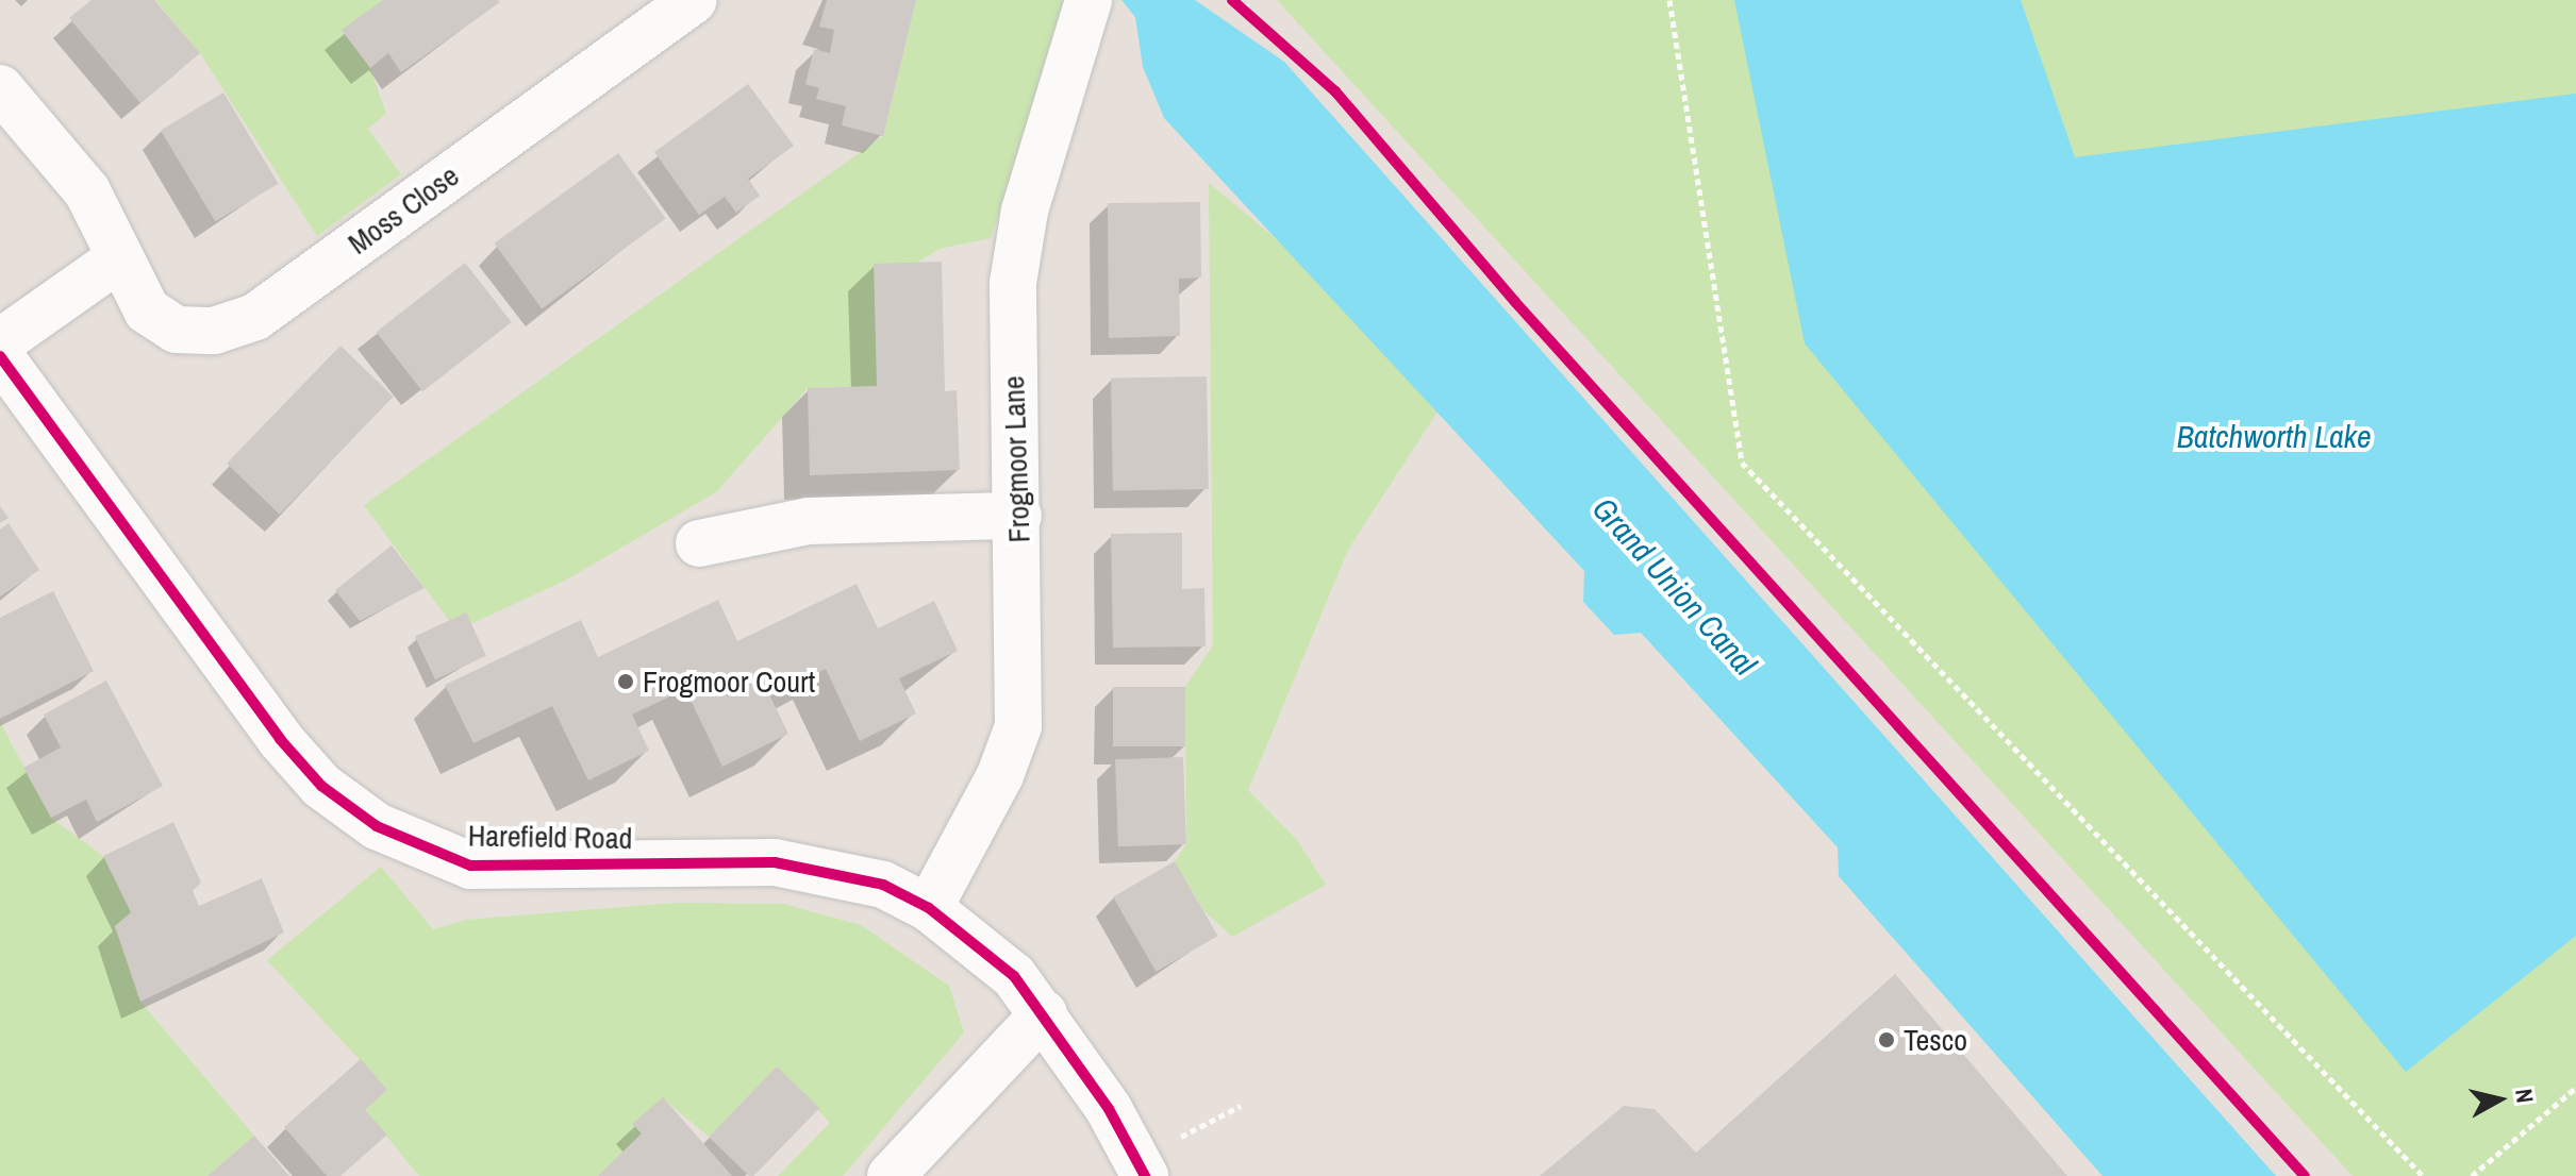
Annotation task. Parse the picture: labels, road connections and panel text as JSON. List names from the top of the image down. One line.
{"streets":{"street":["Moss Close","Frogmoor Lane","Harefield Road"]},"crossings":[["Frogmoor Lane","Harefield Road"]],"water":["Batchworth Lake","Grand Union Canal"],"places":["Frogmoor Court","Tesco"],"north":"right"}
